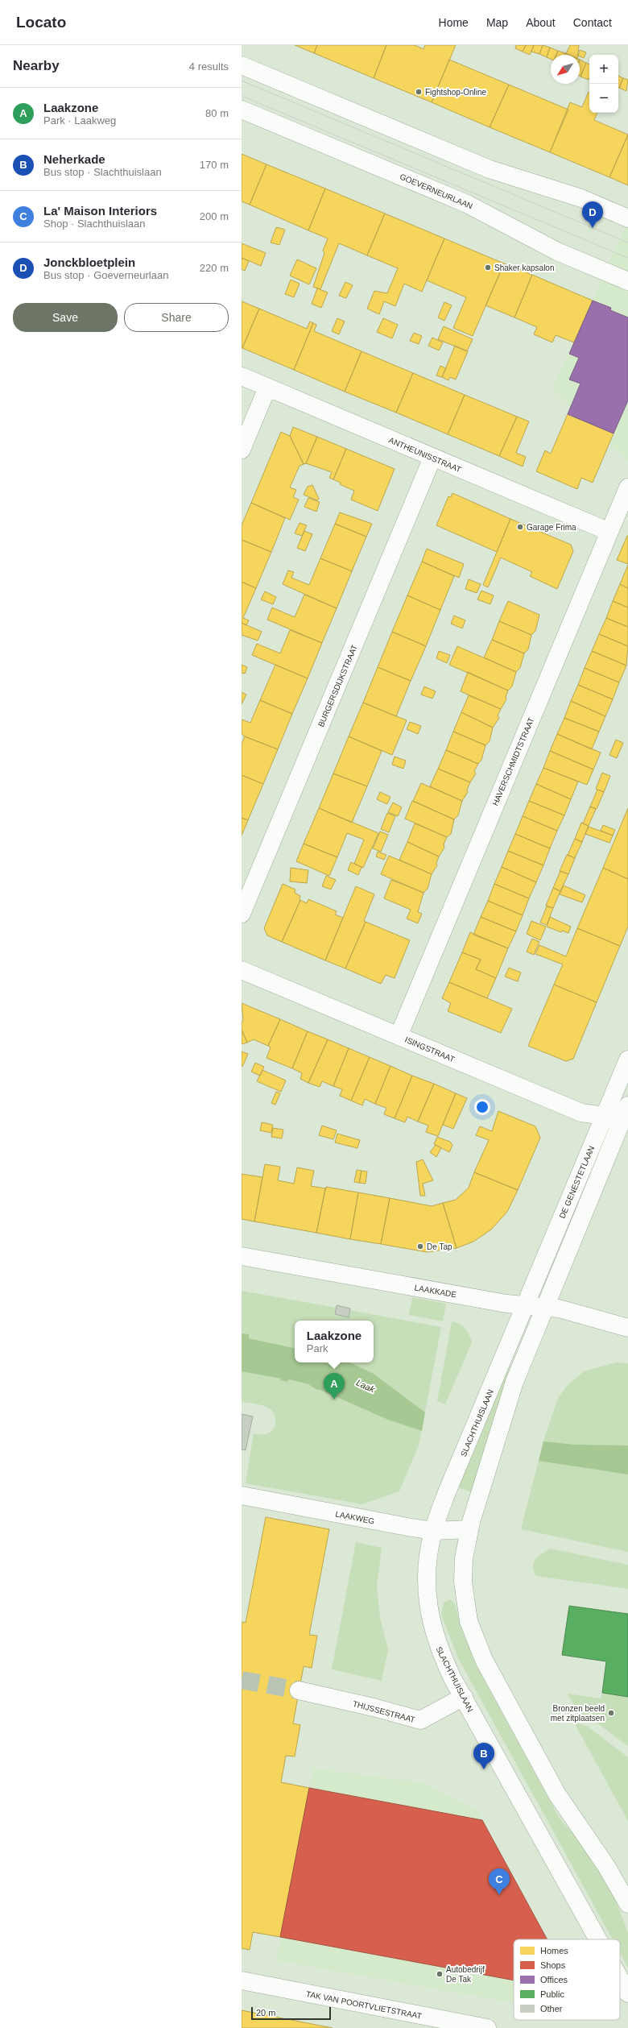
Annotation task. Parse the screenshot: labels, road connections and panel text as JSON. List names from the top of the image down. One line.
{"streets":{"street":["GOEVERNEURLAAN","ANTHEUNISSTRAAT","BURGERSDIJKSTRAAT","HAVERSCHMIDTSTRAAT","ISINGSTRAAT","DE GENESTETLAAN","LAAKKADE","SLACHTHUISLAAN","LAAKWEG","THIJSSESTRAAT","TAK VAN POORTVLIETSTRAAT"]},"crossings":[["ANTHEUNISSTRAAT","BURGERSDIJKSTRAAT"],["ANTHEUNISSTRAAT","HAVERSCHMIDTSTRAAT"],["HAVERSCHMIDTSTRAAT","ISINGSTRAAT"],["ISINGSTRAAT","DE GENESTETLAAN"],["DE GENESTETLAAN","LAAKKADE"],["DE GENESTETLAAN","SLACHTHUISLAAN"],["LAAKKADE","SLACHTHUISLAAN"],["SLACHTHUISLAAN","LAAKWEG"],["SLACHTHUISLAAN","THIJSSESTRAAT"]],"water":["Laak"],"places":["Fightshop-Online","Shaker kapsalon","Garage Frima","De Tap","Bronzen beeld met zitplaatsen","Autobedrijf De Tak"],"legend":["Homes","Shops","Offices","Public","Other"],"scale_bar":"20 m","north":"bottom left","page":{"header":"Locato","nav":["Home","Map","About","Contact"],"heading":["Nearby","4 results"],"map_buttons":["+","−"],"list":[{"mark":"A","name":"Laakzone","note":"Park · Laakweg","value":"80 m"},{"mark":"B","name":"Neherkade","note":"Bus stop · Slachthuislaan","value":"170 m"},{"mark":"C","name":"La' Maison Interiors","note":"Shop · Slachthuislaan","value":"200 m"},{"mark":"D","name":"Jonckbloetplein","note":"Bus stop · Goeverneurlaan","value":"220 m"}],"pins":["D","A","B","C"],"buttons":["Save","Share"],"popup":["Laakzone","Park"],"scale":"20 m"}}
